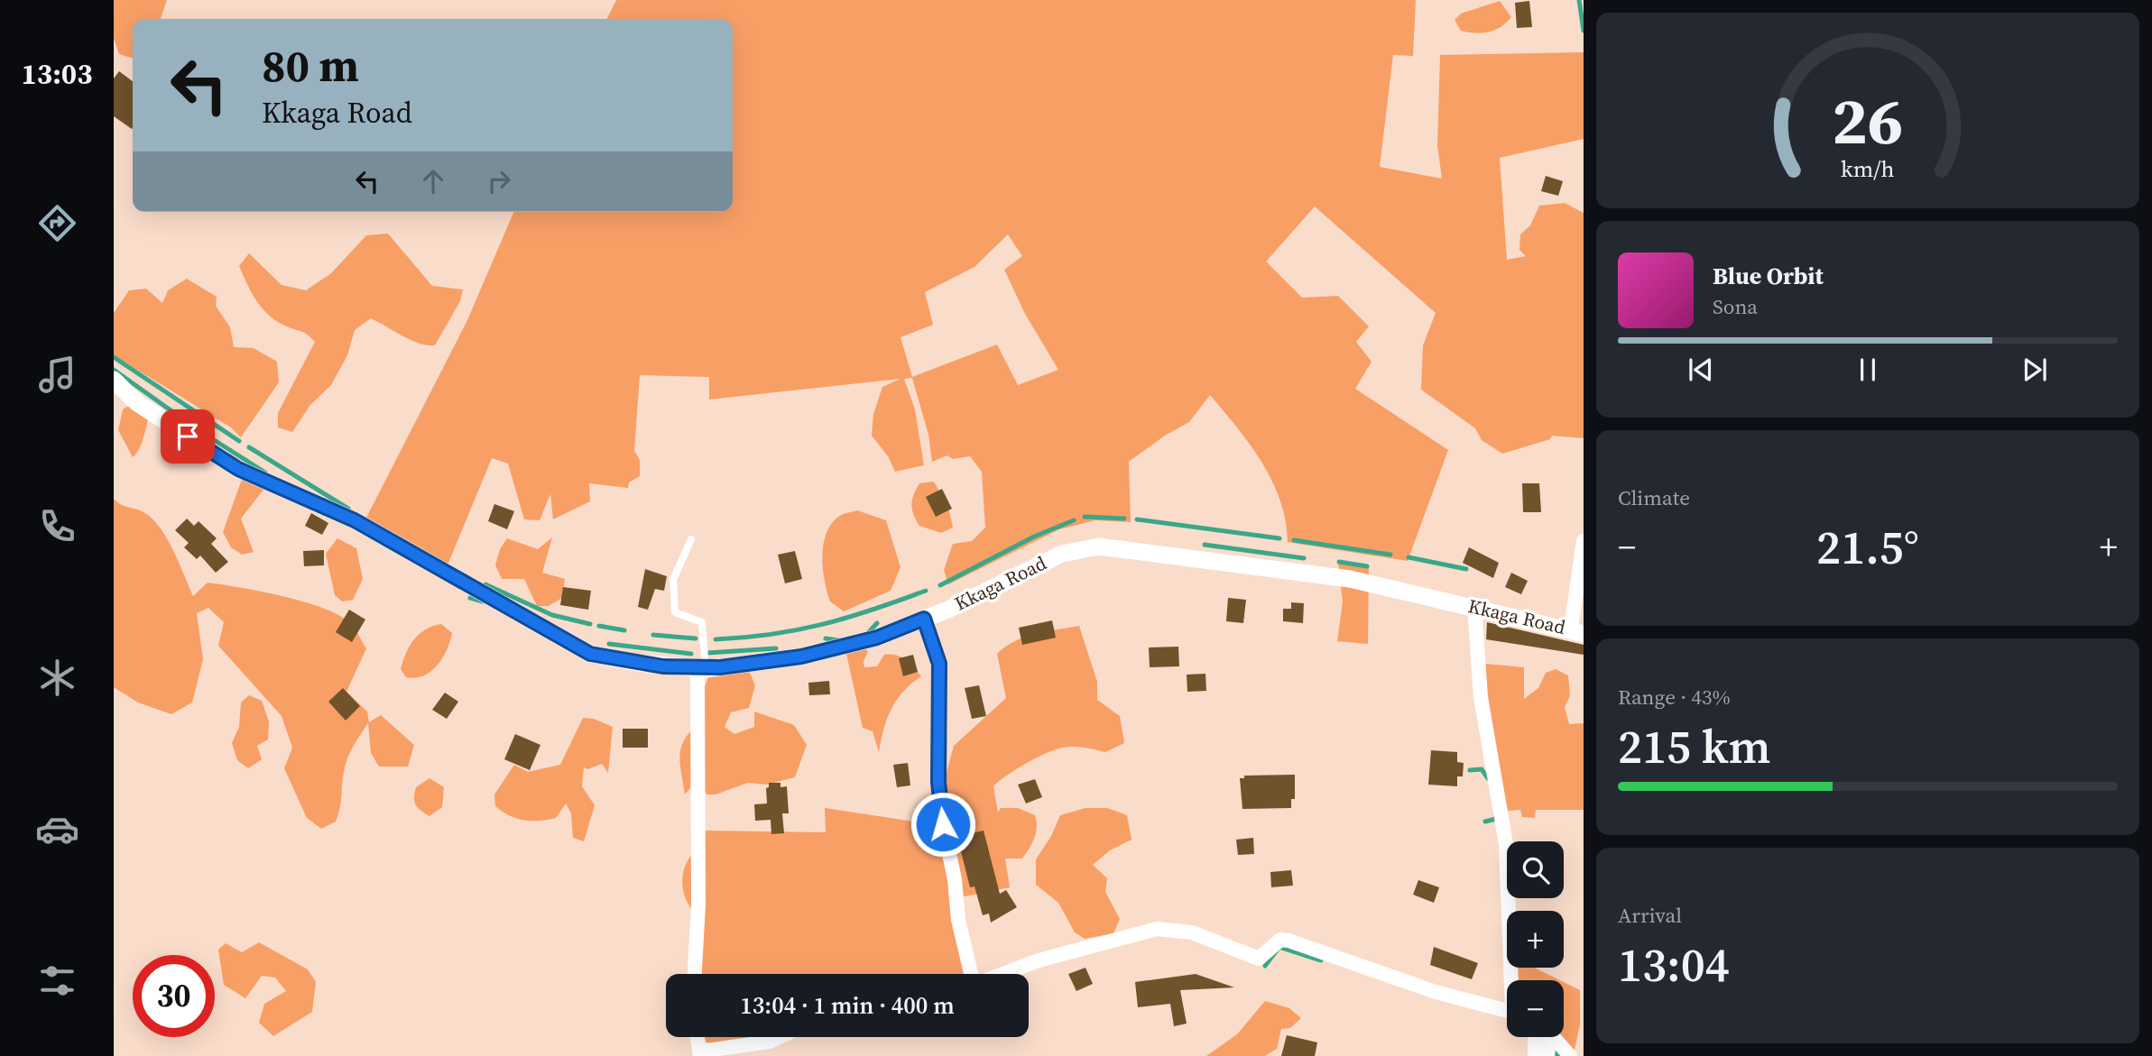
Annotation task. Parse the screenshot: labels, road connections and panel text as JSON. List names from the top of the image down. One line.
{"streets":{"street":["Kkaga Road"]},"page":{"tabs":"13:03","turn":["80 m","Kkaga Road"],"song":["Blue Orbit","Sona"],"tile":["Climate",["Range · 43%","215 km"],["Arrival","13:04"]],"heat":["−","21.5°","+"],"map_buttons":["+","−"],"limit":"30","trip":"13:04 · 1 min · 400 m","gauge":["26","km/h"]}}
